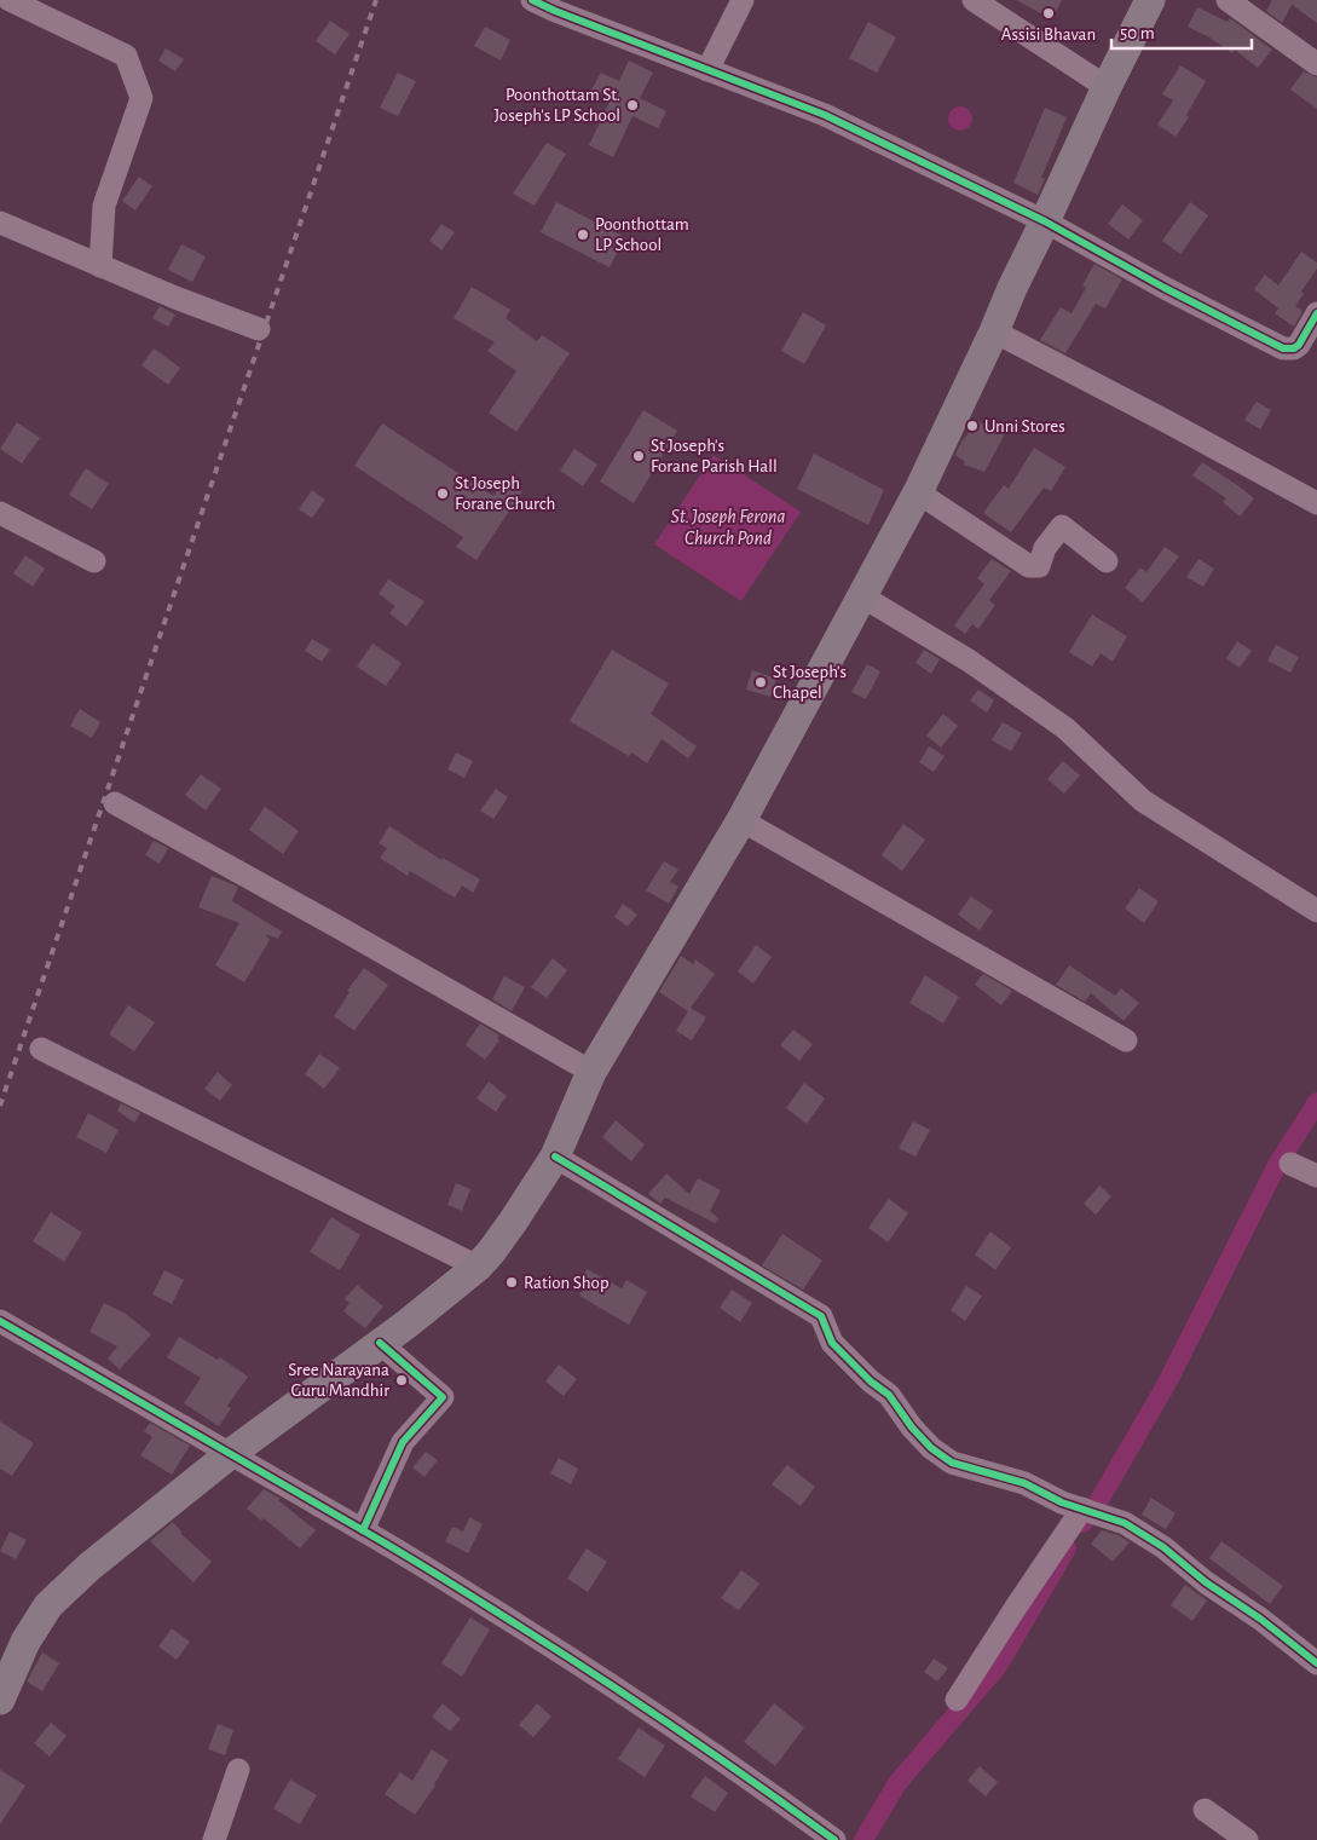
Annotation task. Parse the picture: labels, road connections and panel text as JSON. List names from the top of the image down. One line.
{"water":["St. Joseph Ferona Church Pond"],"places":["Assisi Bhavan","Poonthottam St. Joseph's LP School","Poonthottam LP School","Unni Stores","St Joseph's Forane Parish Hall","St Joseph Forane Church","St Joseph's Chapel","Ration Shop","Sree Narayana Guru Mandhir"],"scale_bar":"50 m"}
